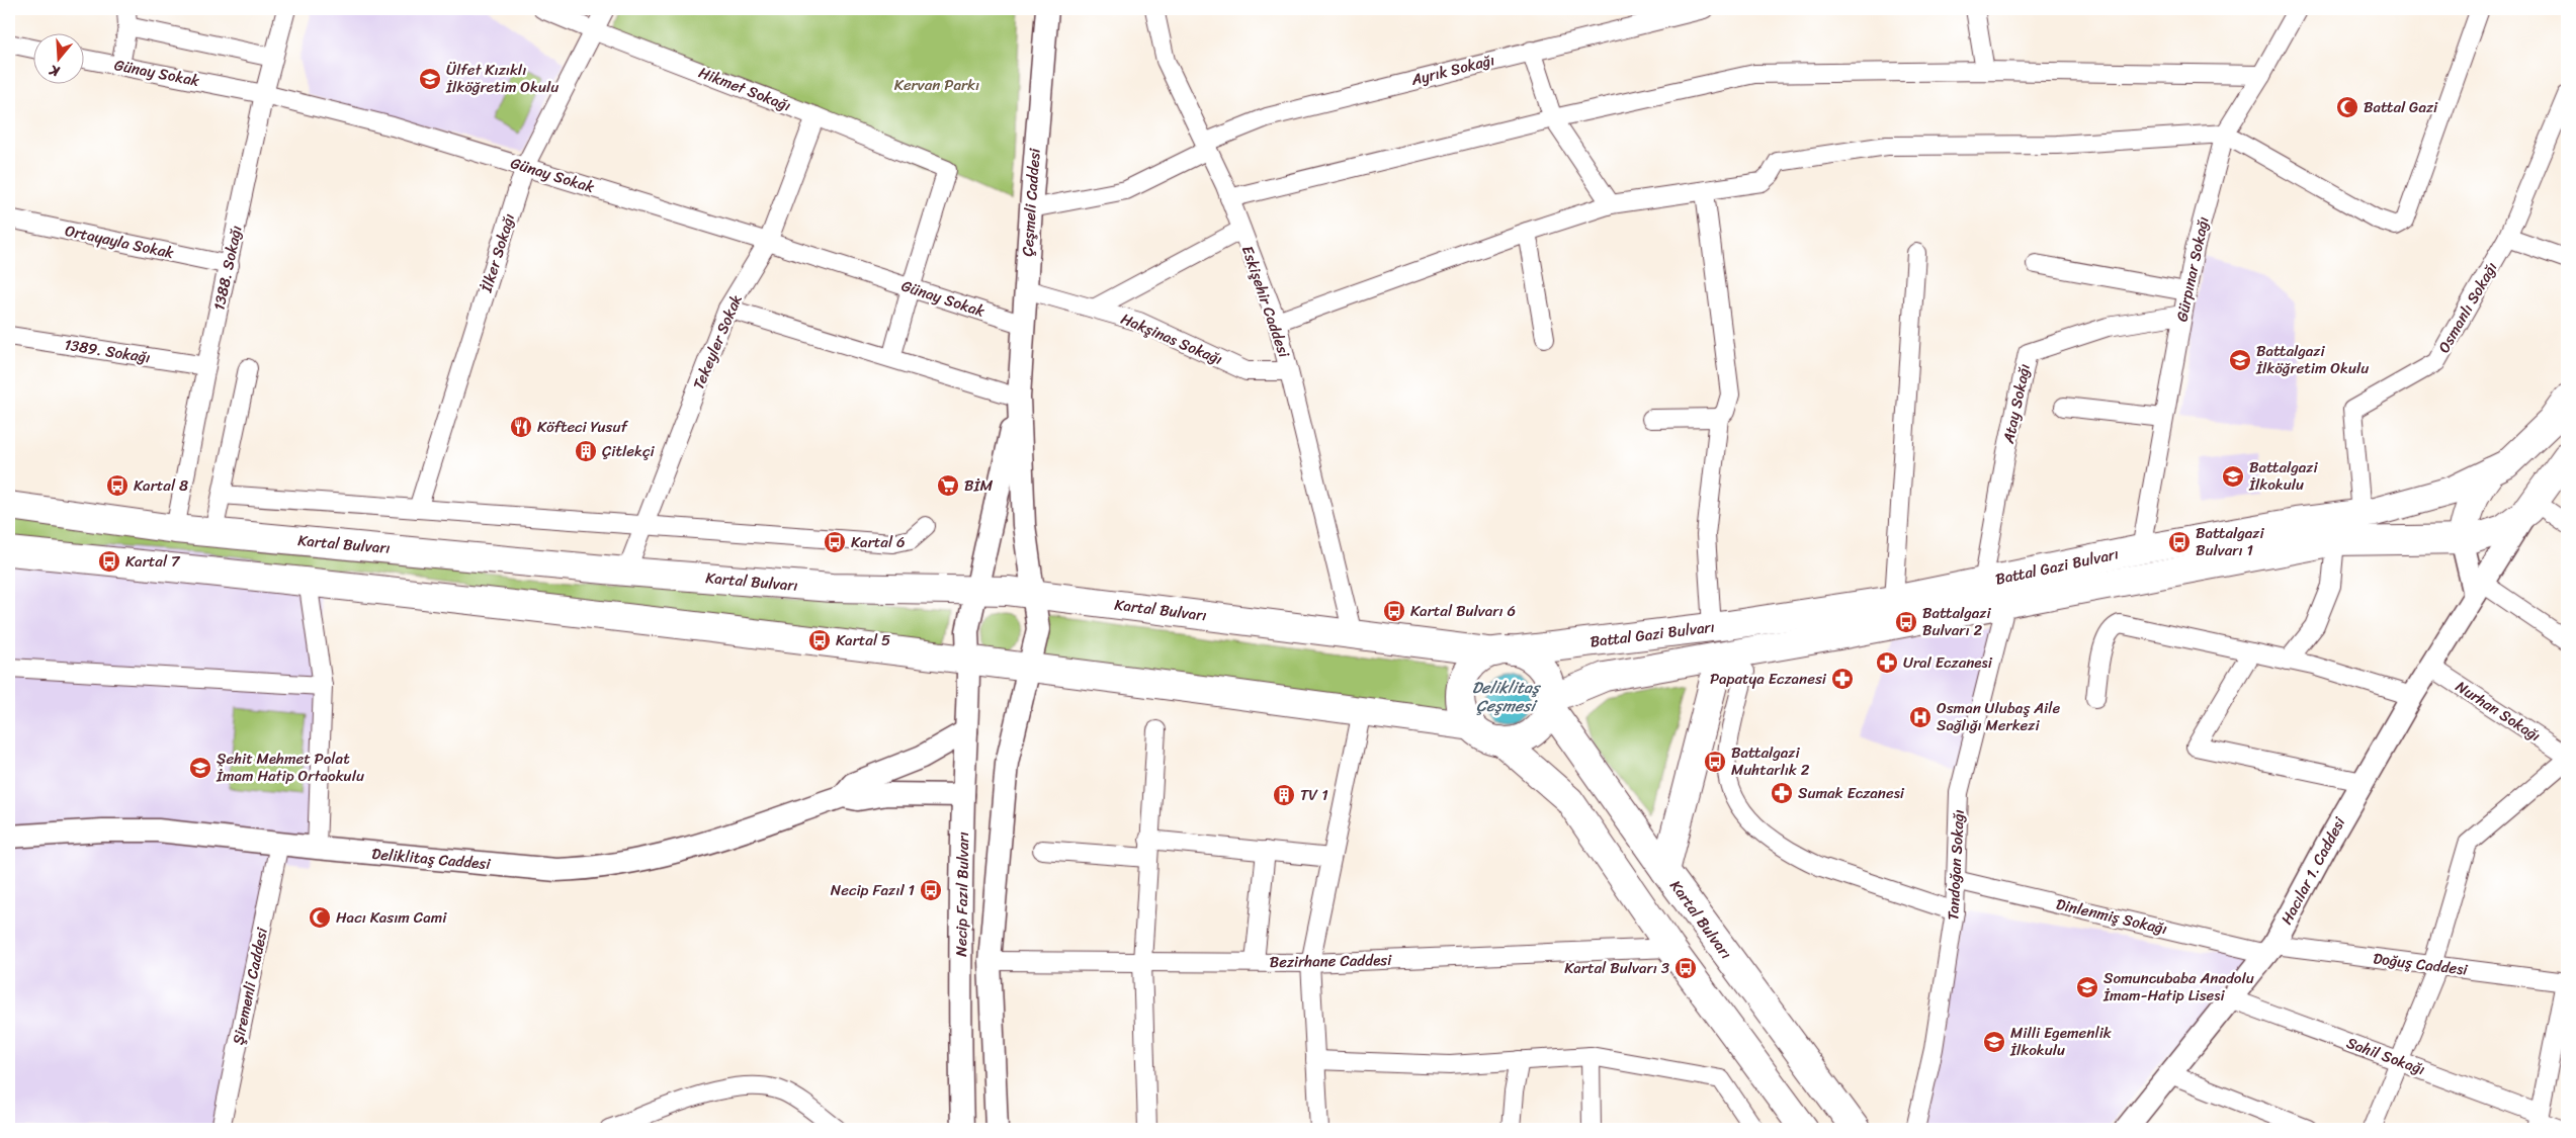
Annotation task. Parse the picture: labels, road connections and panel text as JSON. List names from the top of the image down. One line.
{"streets":{"main road":["Kartal Bulvarı","Battal Gazi Bulvarı"],"street":["Ayrık Sokağı","Günay Sokak","Hikmet Sokağı","Çeşmeli Caddesi","Ortayayla Sokak","İlker Sokağı","1388. Sokağı","Gürpınar Sokağı","Eskişehir Caddesi","Osmanlı Sokağı","Hakşinas Sokağı","Tekeyler Sokak","1389. Sokağı","Atay Sokağı","Nurhan Sokağı","Deliklitaş Caddesi","Tandoğan Sokağı","Hacılar 1. Caddesi","Necip Fazıl Bulvarı","Dinlenmiş Sokağı","Bezirhane Caddesi","Doğuş Caddesi","Şiremenli Caddesi","Sahil Sokağı"]},"crossings":[["Ayrık Sokağı","Çeşmeli Caddesi"],["Ayrık Sokağı","Eskişehir Caddesi"],["Günay Sokak","Hikmet Sokağı"],["Günay Sokak","Çeşmeli Caddesi"],["Günay Sokak","İlker Sokağı"],["Günay Sokak","1388. Sokağı"],["Günay Sokak","Tekeyler Sokak"],["Hikmet Sokağı","İlker Sokağı"],["Hikmet Sokağı","Tekeyler Sokak"],["Çeşmeli Caddesi","Hakşinas Sokağı"],["Çeşmeli Caddesi","Kartal Bulvarı"],["Çeşmeli Caddesi","Necip Fazıl Bulvarı"],["Ortayayla Sokak","1388. Sokağı"],["1388. Sokağı","1389. Sokağı"],["1388. Sokağı","Kartal Bulvarı"],["Gürpınar Sokağı","Atay Sokağı"],["Gürpınar Sokağı","Battal Gazi Bulvarı"],["Eskişehir Caddesi","Hakşinas Sokağı"],["Eskişehir Caddesi","Kartal Bulvarı"],["Osmanlı Sokağı","Battal Gazi Bulvarı"],["Tekeyler Sokak","Kartal Bulvarı"],["Atay Sokağı","Battal Gazi Bulvarı"],["Kartal Bulvarı","Battal Gazi Bulvarı"],["Kartal Bulvarı","Necip Fazıl Bulvarı"],["Battal Gazi Bulvarı","Tandoğan Sokağı"],["Battal Gazi Bulvarı","Hacılar 1. Caddesi"],["Nurhan Sokağı","Hacılar 1. Caddesi"],["Deliklitaş Caddesi","Necip Fazıl Bulvarı"],["Deliklitaş Caddesi","Şiremenli Caddesi"],["Tandoğan Sokağı","Dinlenmiş Sokağı"],["Hacılar 1. Caddesi","Dinlenmiş Sokağı"],["Hacılar 1. Caddesi","Doğuş Caddesi"],["Hacılar 1. Caddesi","Sahil Sokağı"],["Necip Fazıl Bulvarı","Bezirhane Caddesi"],["Dinlenmiş Sokağı","Doğuş Caddesi"]],"water":["Deliklitaş Çeşmesi"],"parks":["Kervan Parkı"],"places":{"school or university":["Ülfet Kızıklı İlköğretim Okulu","Battalgazi İlköğretim Okulu","Battalgazi İlkokulu","Şehit Mehmet Polat İmam Hatip Ortaokulu","Somuncubaba Anadolu İmam-Hatip Lisesi","Milli Egemenlik İlkokulu"],"mosque":["Battal Gazi","Hacı Kasım Cami"],"restaurant":["Köfteci Yusuf"],"building":["Çitlekçi","TV 1"],"bus stop":["Kartal 8","Kartal 6","Battalgazi Bulvarı 1","Kartal 7","Kartal Bulvarı 6","Battalgazi Bulvarı 2","Kartal 5","Battalgazi Muhtarlık 2","Necip Fazıl 1","Kartal Bulvarı 3"],"supermarket":["BİM"],"pharmacy":["Ural Eczanesi","Papatya Eczanesi","Sumak Eczanesi"],"hospital":["Osman Ulubaş Aile Sağlığı Merkezi"]},"north":"bottom"}
